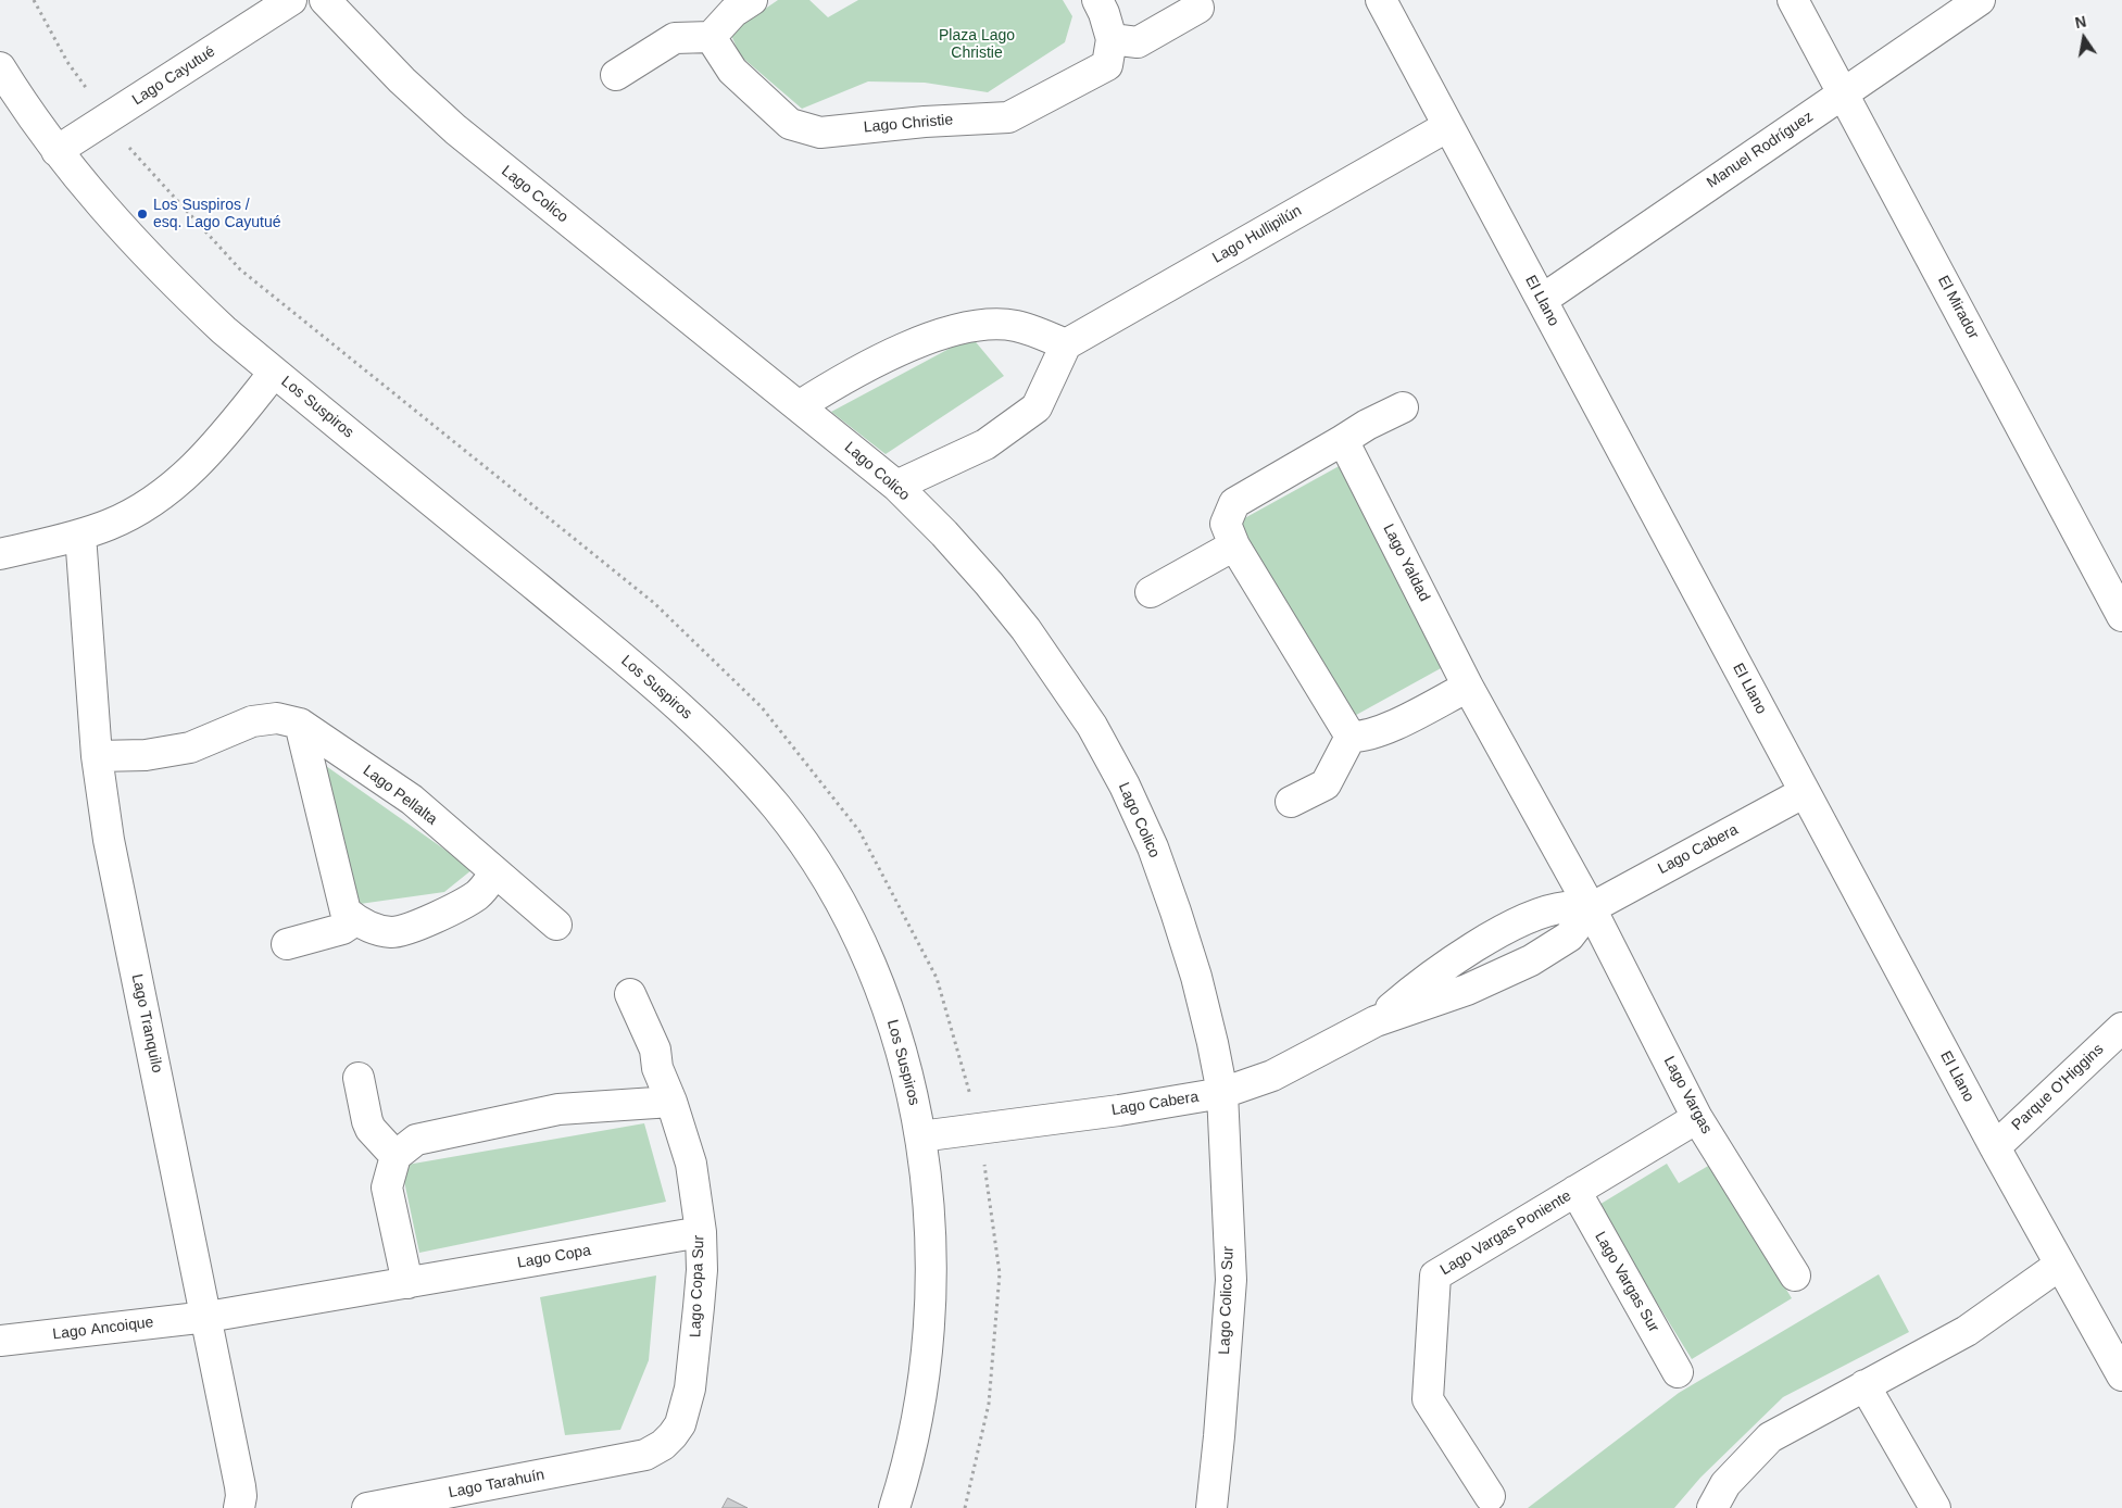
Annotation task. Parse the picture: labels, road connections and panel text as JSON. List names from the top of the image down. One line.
{"streets":{"street":["Lago Cayutué","Lago Christie","Manuel Rodríguez","Lago Colico","Lago Hullipilún","El Llano","El Mirador","Los Suspiros","Lago Yaldad","Lago Pellalta","Lago Cabera","Lago Tranquilo","Parque O'Higgins","Lago Vargas","Lago Vargas Poniente","Lago Copa","Lago Vargas Sur","Lago Copa Sur","Lago Colico Sur","Lago Ancoique","Lago Tarahuín"]},"crossings":[["Lago Cayutué","Los Suspiros"],["Manuel Rodríguez","El Llano"],["Manuel Rodríguez","El Mirador"],["Lago Colico","Lago Cabera"],["Lago Colico","Lago Colico Sur"],["Lago Hullipilún","El Llano"],["El Llano","Lago Cabera"],["El Llano","Parque O'Higgins"],["Los Suspiros","Lago Cabera"],["Lago Yaldad","Lago Cabera"],["Lago Yaldad","Lago Vargas"],["Lago Pellalta","Lago Tranquilo"],["Lago Cabera","Lago Vargas"],["Lago Cabera","Lago Colico Sur"],["Lago Tranquilo","Lago Copa"],["Lago Tranquilo","Lago Ancoique"],["Lago Vargas","Lago Vargas Poniente"],["Lago Vargas Poniente","Lago Vargas Sur"],["Lago Copa","Lago Copa Sur"],["Lago Copa","Lago Ancoique"],["Lago Copa Sur","Lago Tarahuín"]],"parks":["Plaza Lago Christie"],"places":["Los Suspiros / esq. Lago Cayutué"],"north":"top"}
